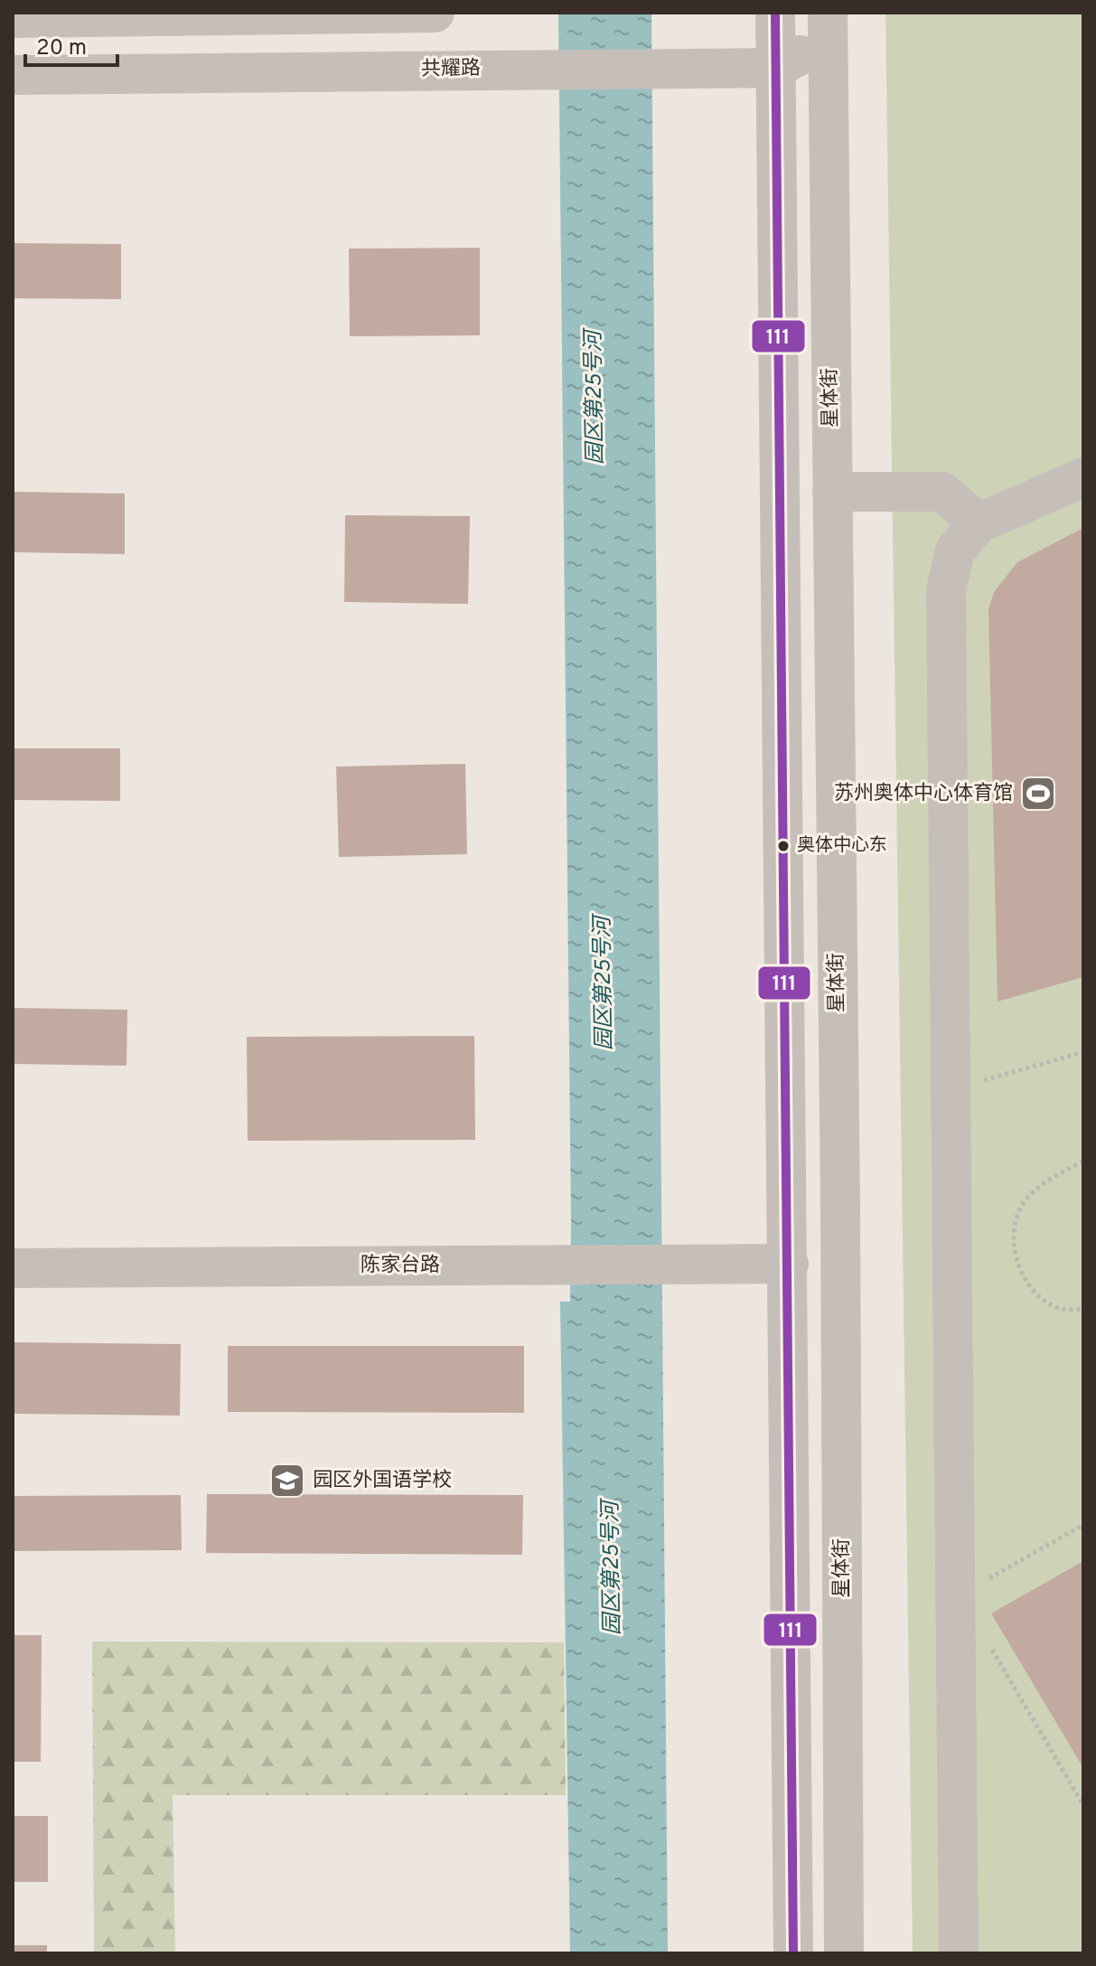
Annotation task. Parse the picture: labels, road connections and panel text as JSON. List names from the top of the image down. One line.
{"streets":{"street":["共耀路","星体街","陈家台路"]},"crossings":[["共耀路","星体街"]],"water":["园区第25号河"],"places":{"sports":["苏州奥体中心体育馆"],"other":["奥体中心东"],"school or university":["园区外国语学校"]},"lines":["transit line 111"],"scale_bar":"20 m"}
